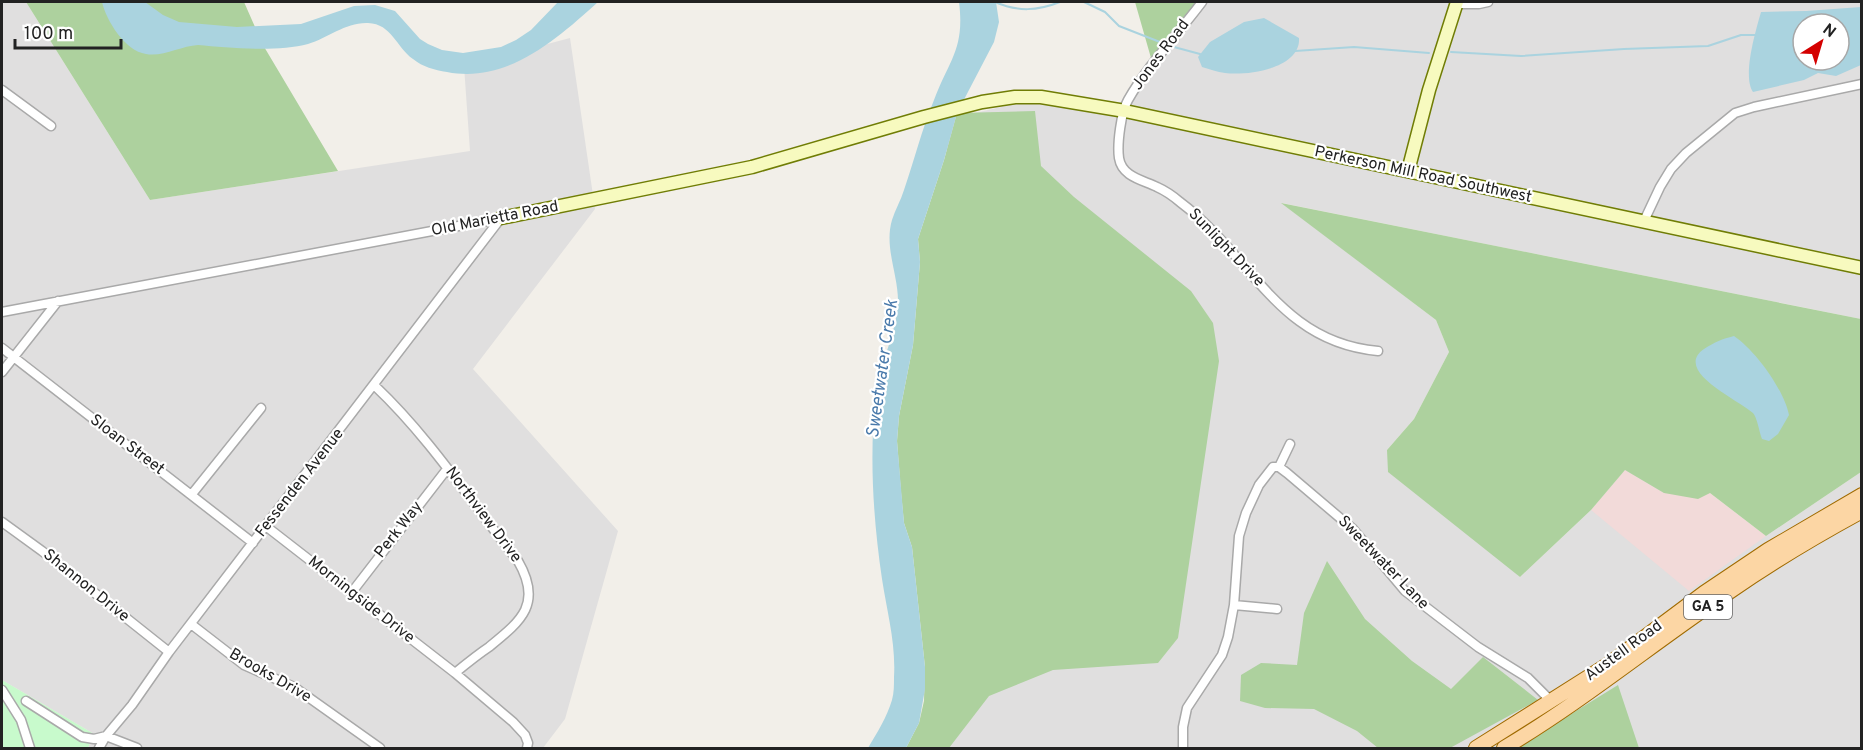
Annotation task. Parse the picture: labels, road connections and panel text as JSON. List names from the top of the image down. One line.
{"streets":{"main road":["GA 5","Austell Road"],"street":["Jones Road","Perkerson Mill Road Southwest","Old Marietta Road","Sunlight Drive","Sloan Street","Fessenden Avenue","Northview Drive","Perk Way","Sweetwater Lane","Shannon Drive","Morningside Drive","Brooks Drive"]},"crossings":[["Jones Road","Perkerson Mill Road Southwest"],["Jones Road","Sunlight Drive"],["Perkerson Mill Road Southwest","Old Marietta Road"],["Perkerson Mill Road Southwest","Sunlight Drive"],["Old Marietta Road","Fessenden Avenue"],["Sloan Street","Fessenden Avenue"],["Fessenden Avenue","Northview Drive"],["Fessenden Avenue","Shannon Drive"],["Fessenden Avenue","Morningside Drive"],["Fessenden Avenue","Brooks Drive"],["Northview Drive","Perk Way"],["Northview Drive","Morningside Drive"],["Perk Way","Morningside Drive"],["Sweetwater Lane","Austell Road"]],"water":["Sweetwater Creek"],"scale_bar":"100 m","north":"top right"}
